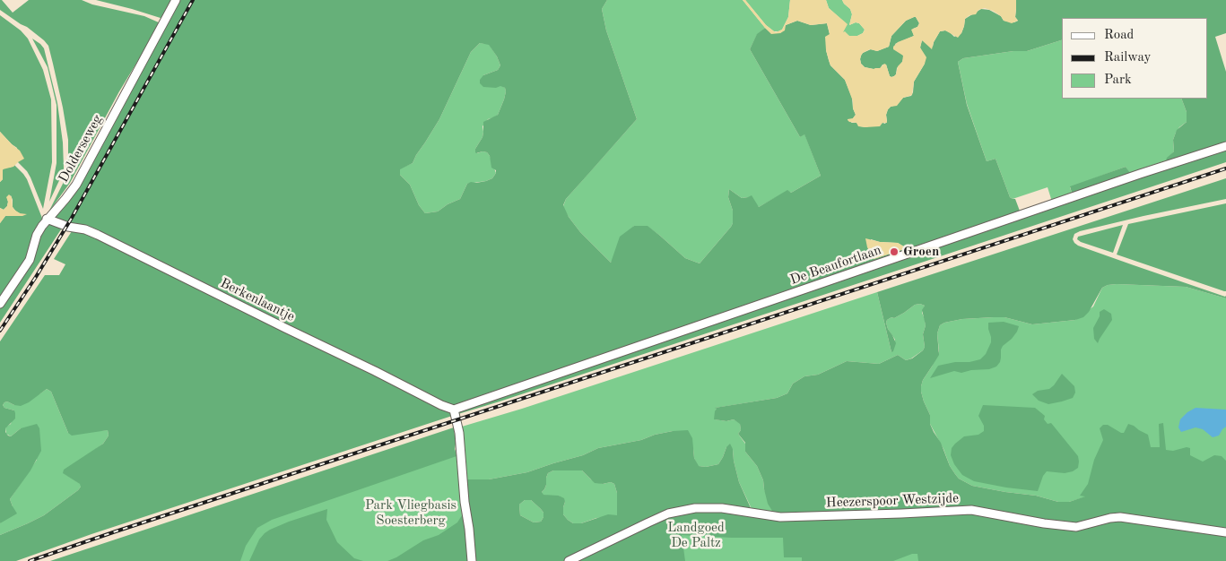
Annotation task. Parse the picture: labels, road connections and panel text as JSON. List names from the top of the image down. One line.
{"streets":{"street":["Dolderseweg","De Beaufortlaan","Berkenlaantje","Heezerspoor Westzijde"]},"crossings":[["Dolderseweg","Berkenlaantje"],["De Beaufortlaan","Berkenlaantje"]],"parks":["Park Vliegbasis Soesterberg","Landgoed De Paltz"],"places":["Groen"],"legend":["Road","Railway","Park"]}
